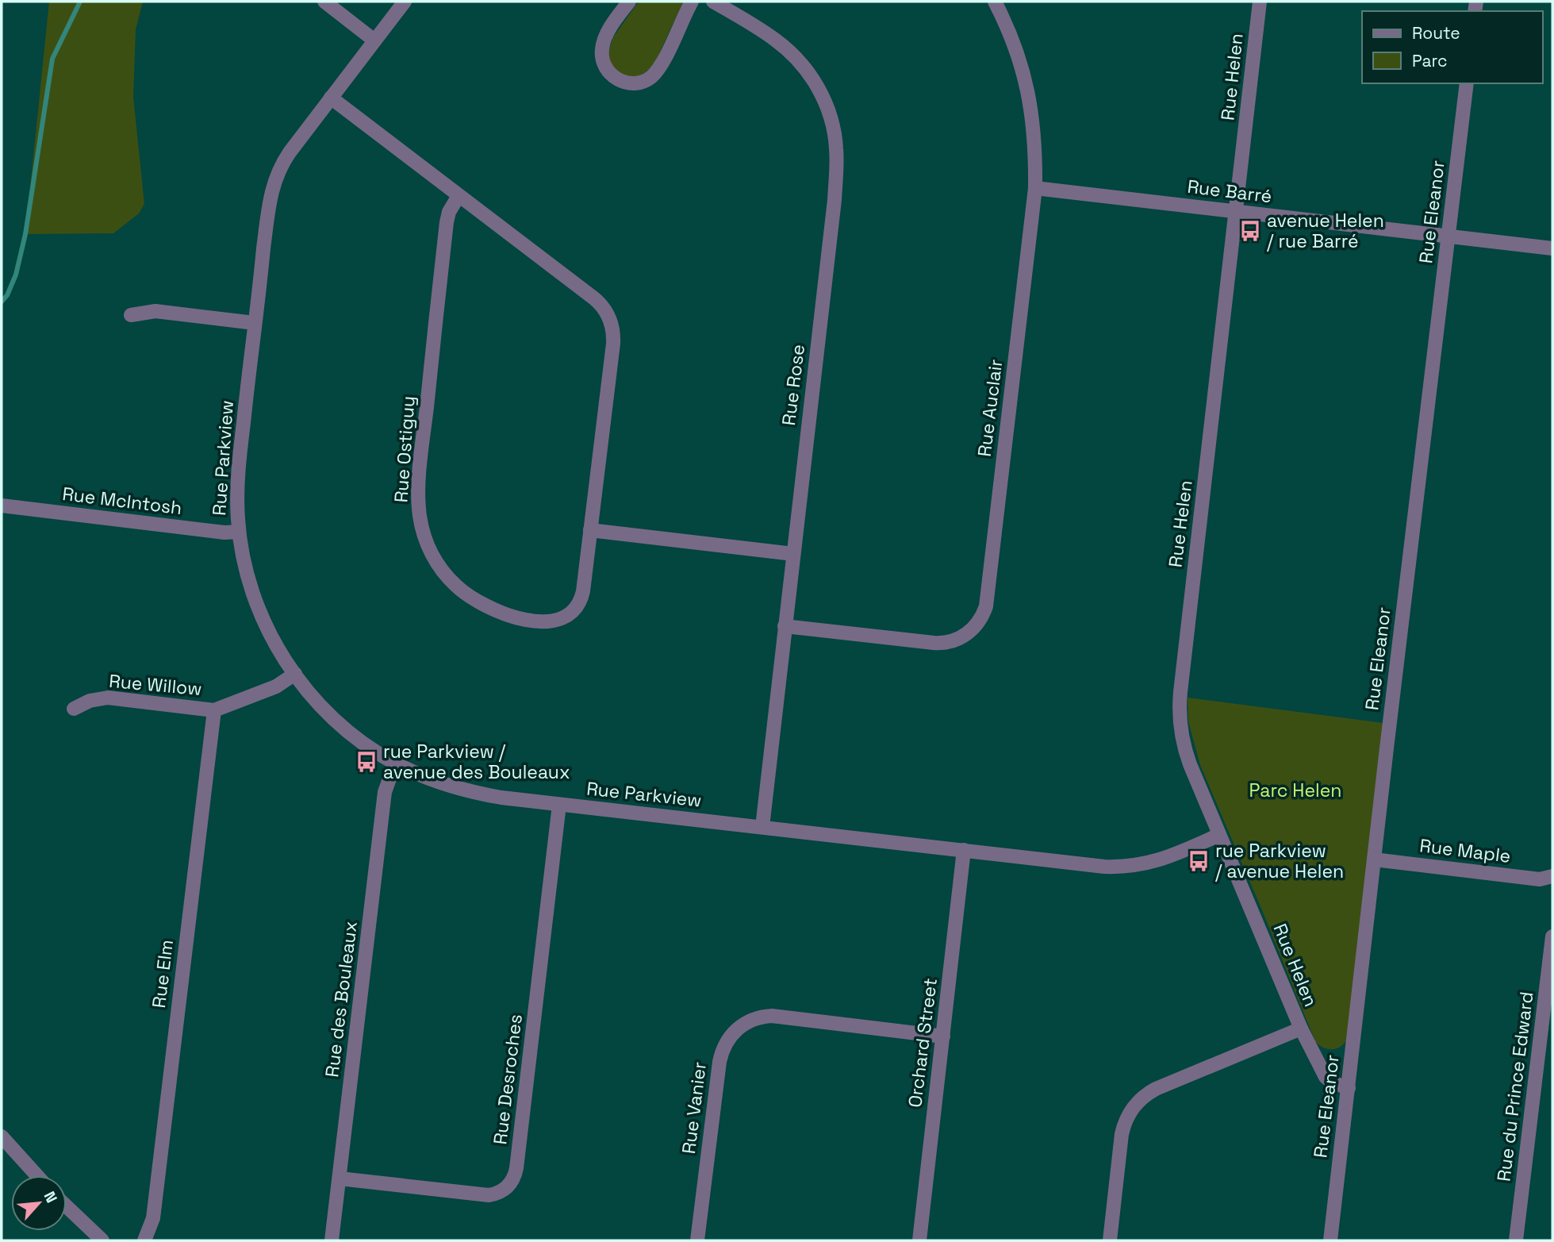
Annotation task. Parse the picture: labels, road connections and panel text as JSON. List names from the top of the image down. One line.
{"streets":{"street":["Rue Helen","Rue Barré","Rue Eleanor","Rue Rose","Rue Auclair","Rue Ostiguy","Rue Parkview","Rue McIntosh","Rue Willow","Rue Maple","Rue Elm","Rue des Bouleaux","Orchard Street","Rue Desroches","Rue du Prince Edward","Rue Vanier"]},"crossings":[["Rue Helen","Rue Barré"],["Rue Helen","Rue Eleanor"],["Rue Helen","Rue Parkview"],["Rue Barré","Rue Eleanor"],["Rue Barré","Rue Auclair"],["Rue Eleanor","Rue Maple"],["Rue Rose","Rue Auclair"],["Rue Rose","Rue Parkview"],["Rue Ostiguy","Rue Parkview"],["Rue Parkview","Rue McIntosh"],["Rue Parkview","Rue Willow"],["Rue Parkview","Rue des Bouleaux"],["Rue Parkview","Orchard Street"],["Rue Parkview","Rue Desroches"],["Rue Willow","Rue Elm"],["Rue des Bouleaux","Rue Desroches"],["Orchard Street","Rue Vanier"]],"parks":["Parc Helen"],"places":{"bus stop":["avenue Helen / rue Barré","rue Parkview / avenue des Bouleaux","rue Parkview / avenue Helen"]},"legend":["Route","Parc"],"north":"top right"}
